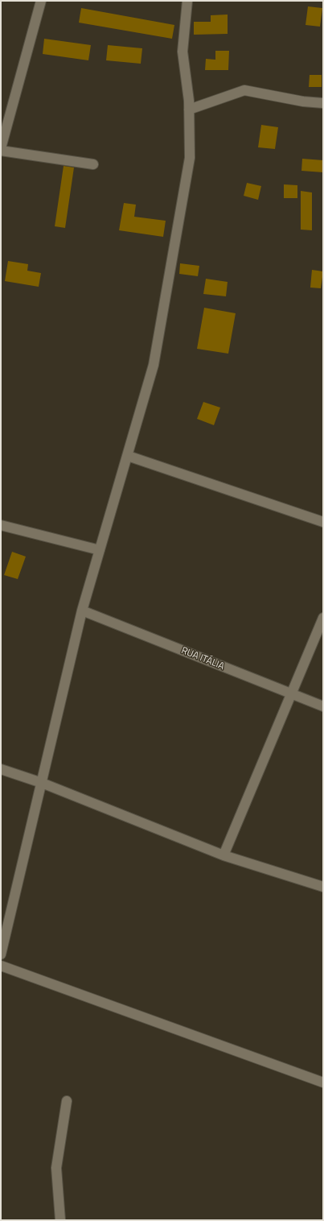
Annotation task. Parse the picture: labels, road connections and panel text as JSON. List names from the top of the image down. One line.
{"streets":{"street":["RUA ITÁLIA"]}}
